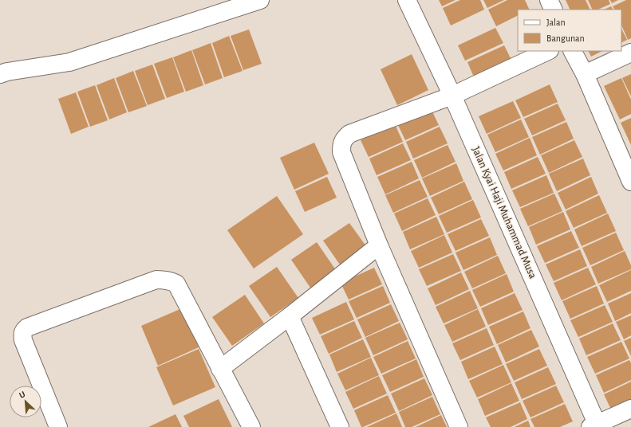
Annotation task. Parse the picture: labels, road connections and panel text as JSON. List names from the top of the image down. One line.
{"streets":{"street":["Jalan Kyai Haji Muhammad Musa"]},"legend":["Jalan","Bangunan"],"north":"top left"}
